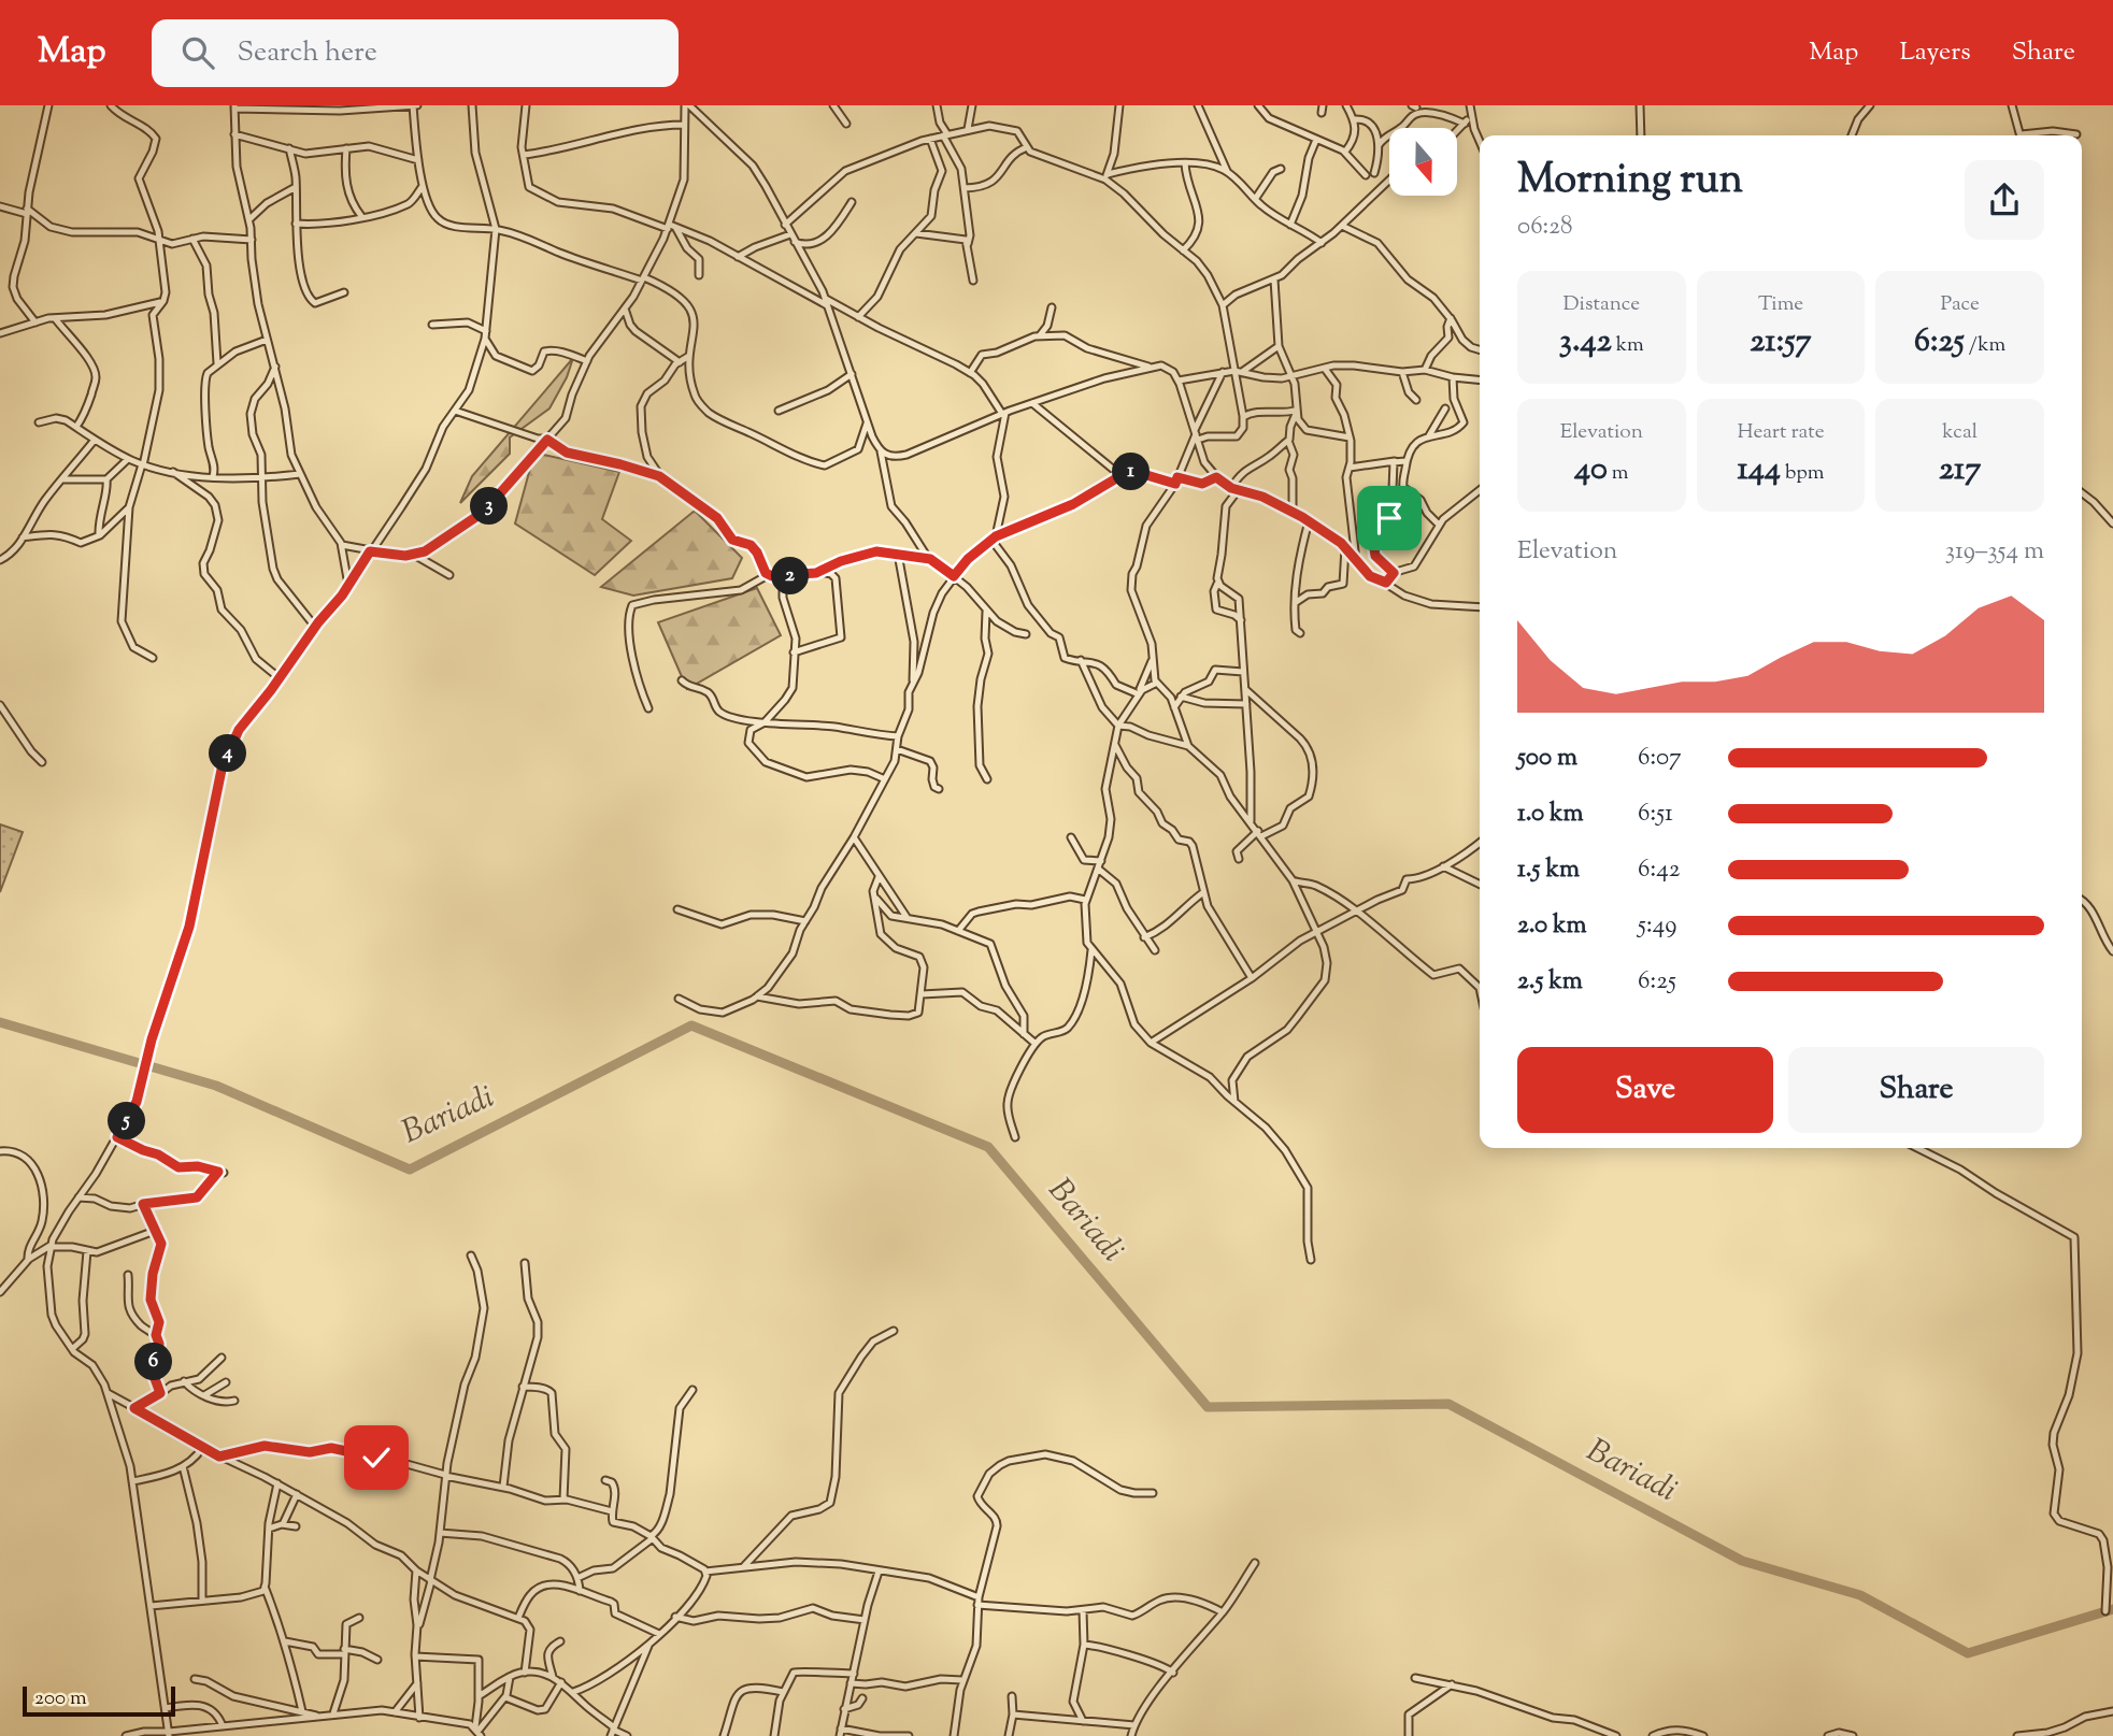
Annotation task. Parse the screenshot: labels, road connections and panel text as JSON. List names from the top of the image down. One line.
{"water":["Bariadi"],"scale_bar":"200 m","north":"bottom","page":{"header":"Map","search":"Search here","nav":["Map","Layers","Share"],"heading":["Morning run","06:28"],"stats":[["Distance","3.42 km"],["Time","21:57"],["Pace","6:25 /km"],["Elevation","40 m"],["Heart rate","144 bpm"],["kcal","217"]],"pins":["1","3","2","4","5","6"],"chart":["Elevation","319–354 m"],"list":[{"name":"500 m","note":"6:07"},{"name":"1.0 km","note":"6:51"},{"name":"1.5 km","note":"6:42"},{"name":"2.0 km","note":"5:49"},{"name":"2.5 km","note":"6:25"}],"buttons":["Save","Share"],"scale":"200 m"}}
